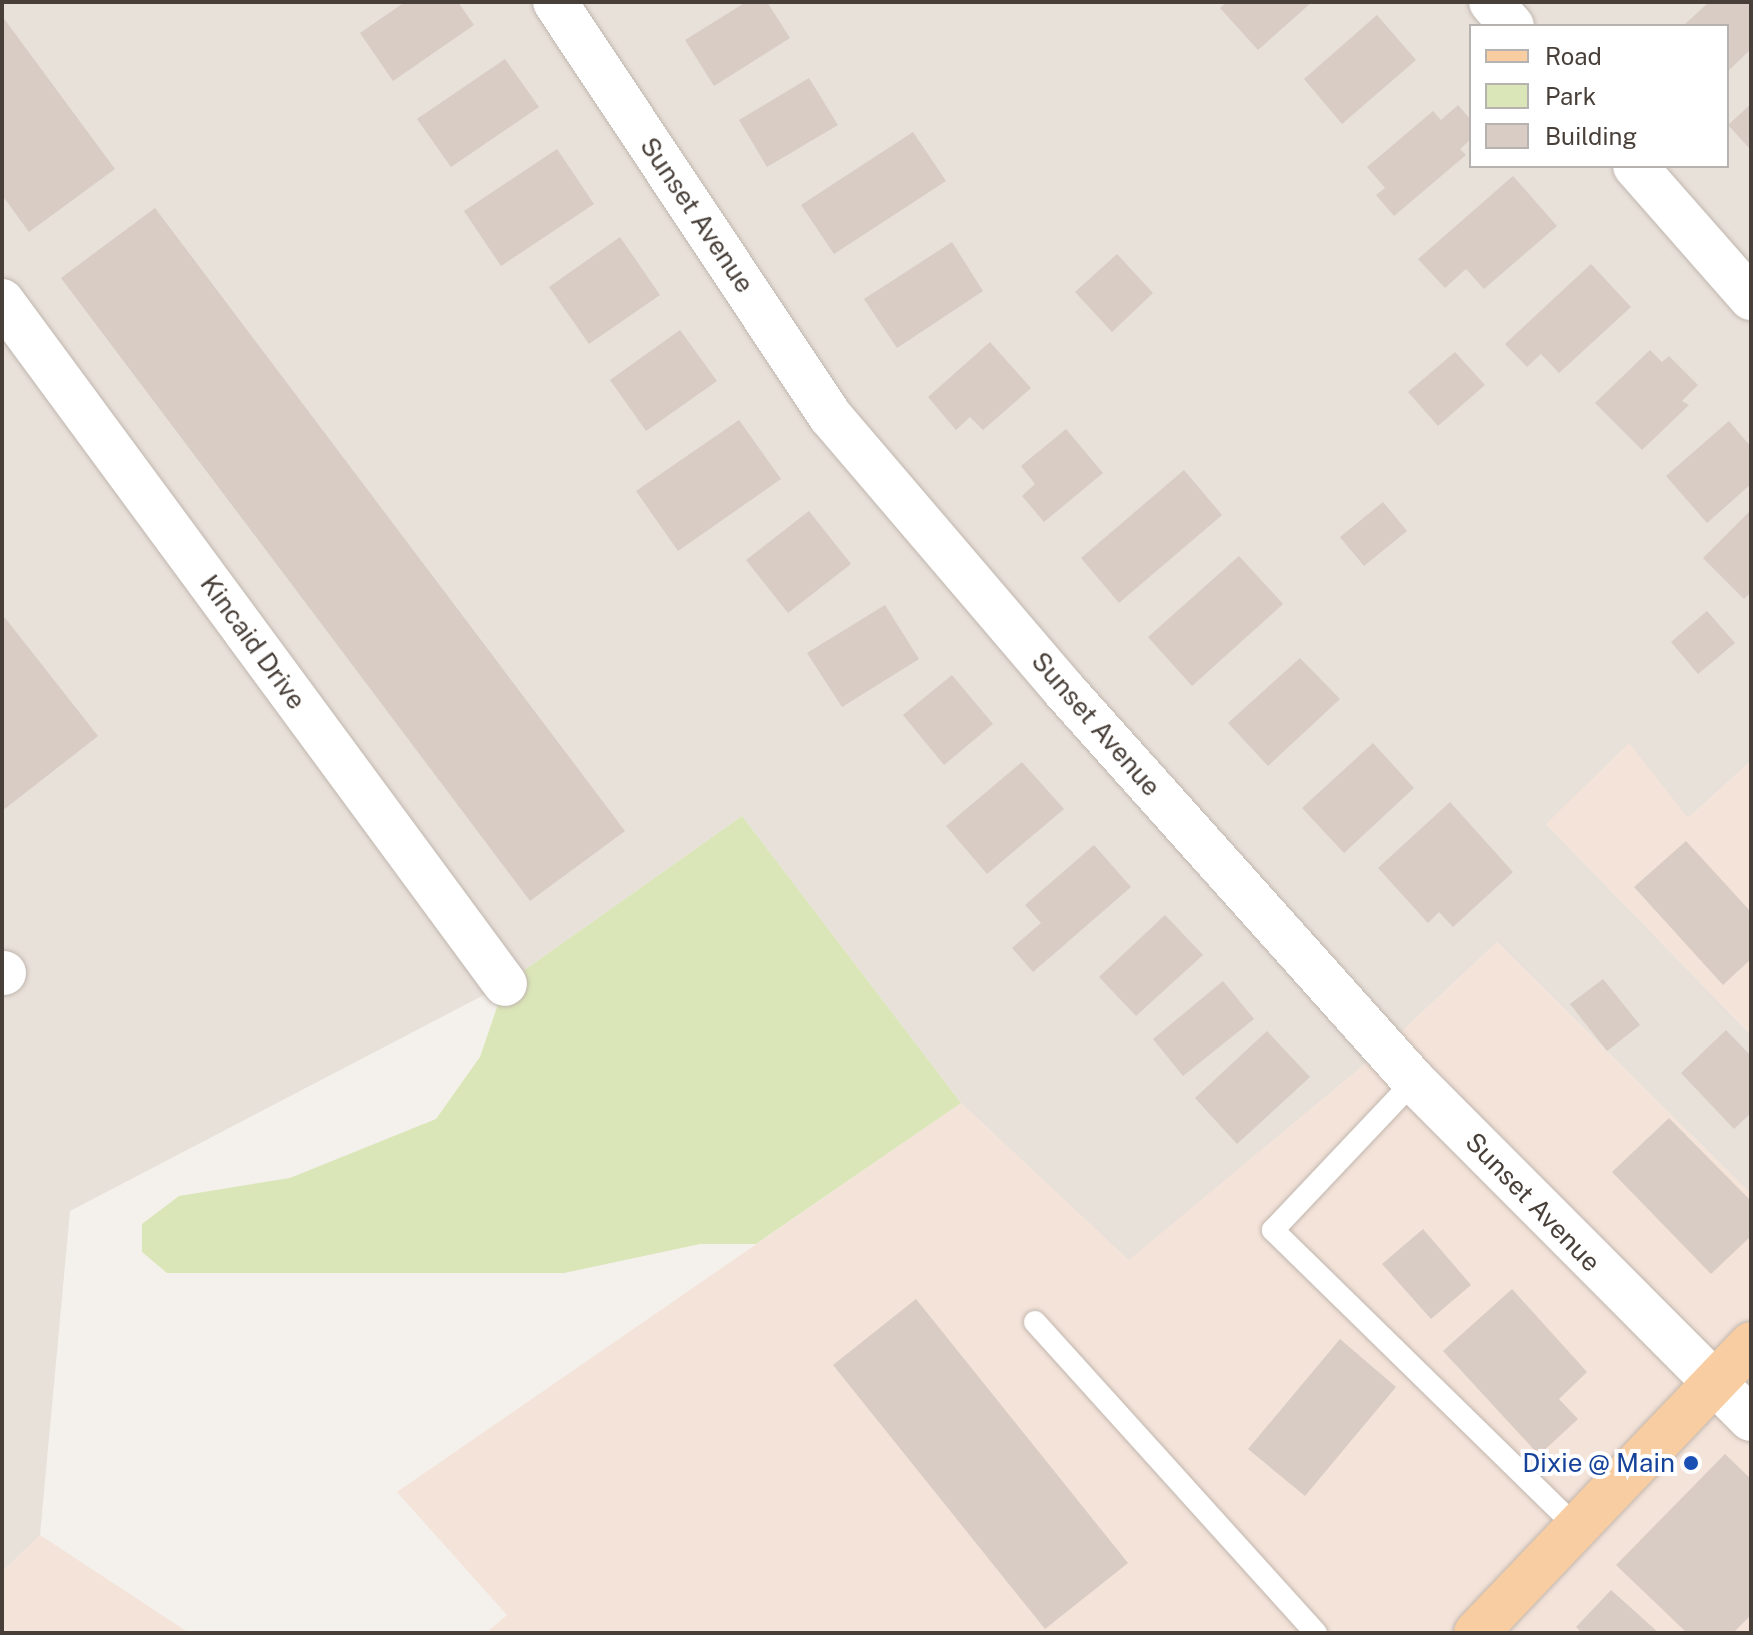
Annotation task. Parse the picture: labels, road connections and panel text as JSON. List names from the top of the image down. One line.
{"streets":{"street":["Sunset Avenue","Kincaid Drive"]},"places":["Dixie @ Main"],"legend":["Road","Park","Building"]}
